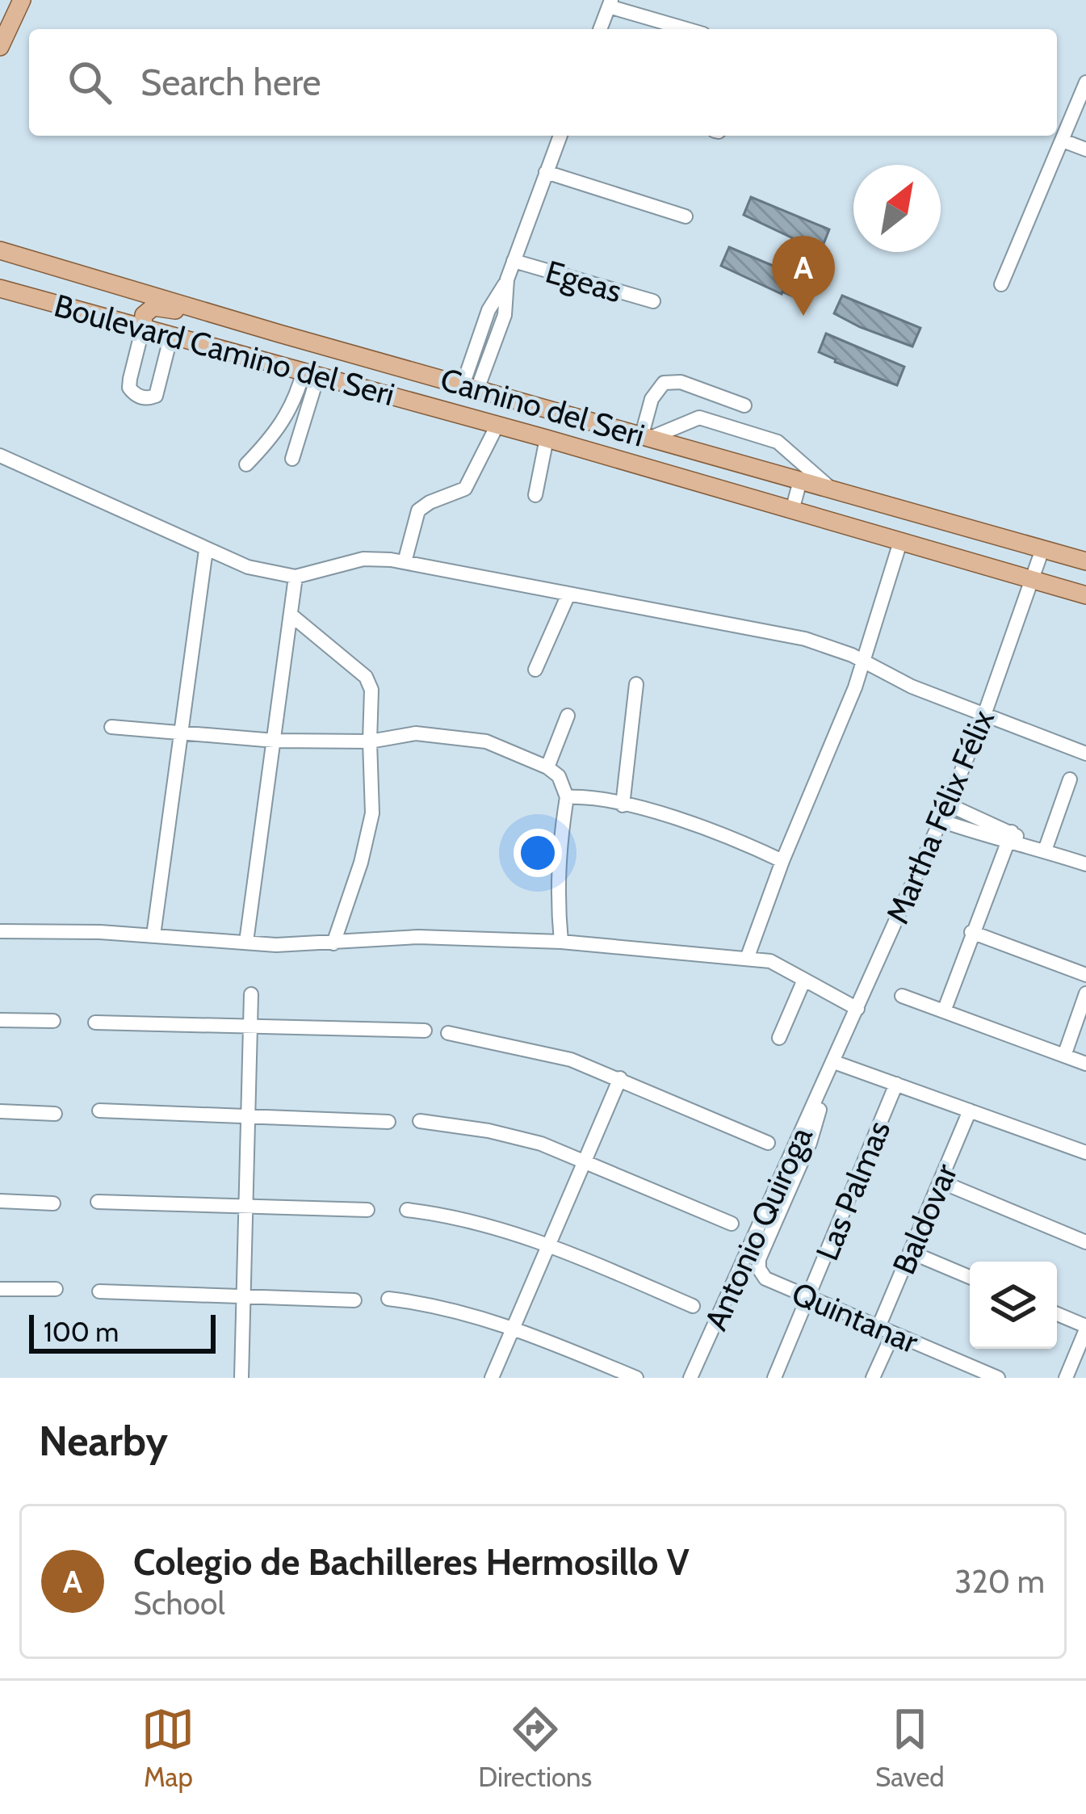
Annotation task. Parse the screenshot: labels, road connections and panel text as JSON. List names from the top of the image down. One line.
{"streets":{"main road":["Boulevard Camino del Seri","Camino del Seri"],"street":["Egeas","Martha Félix Félix","Las Palmas","Baldovar","Antonio Quiroga","Quintanar"]},"crossings":[["Boulevard Camino del Seri","Camino del Seri"],["Camino del Seri","Martha Félix Félix"],["Martha Félix Félix","Las Palmas"],["Martha Félix Félix","Antonio Quiroga"],["Martha Félix Félix","Quintanar"],["Las Palmas","Baldovar"],["Las Palmas","Quintanar"],["Baldovar","Quintanar"],["Antonio Quiroga","Quintanar"]],"scale_bar":"100 m","north":"top right","page":{"search":"Search here","pins":"A","scale":"100 m","heading":"Nearby","list":[{"mark":"A","name":"Colegio de Bachilleres Hermosillo V","note":"School","value":"320 m"}],"nav":["Map","Directions","Saved"]}}
